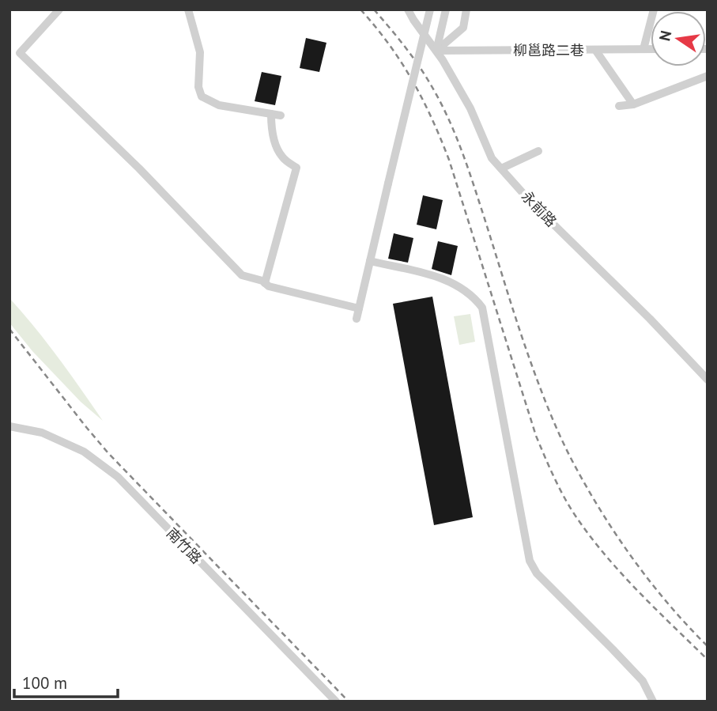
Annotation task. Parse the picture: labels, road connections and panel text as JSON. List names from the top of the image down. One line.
{"streets":{"street":["柳邕路二巷","永前路","南竹路"]},"crossings":[["柳邕路二巷","永前路"]],"scale_bar":"100 m","north":"left"}
